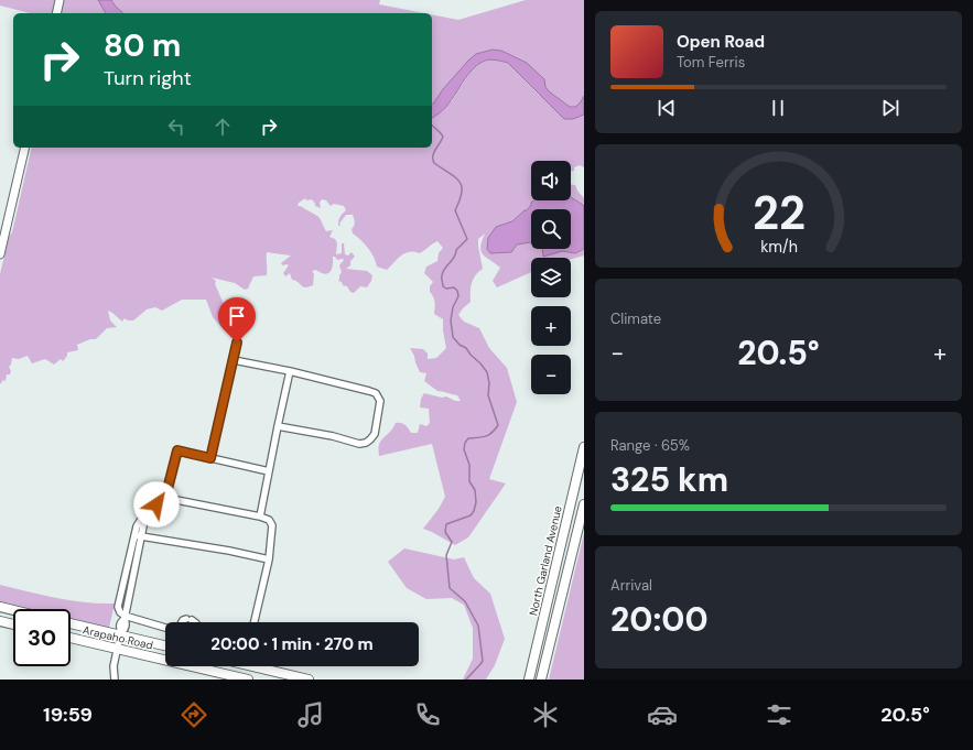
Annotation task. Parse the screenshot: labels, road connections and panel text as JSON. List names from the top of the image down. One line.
{"streets":{"main road":["North Garland Avenue","Arapaho Road"]},"page":{"turn":["80 m","Turn right"],"song":["Open Road","Tom Ferris"],"map_buttons":["+","−"],"tile":["Climate",["Range · 65%","325 km"],["Arrival","20:00"]],"heat":["−","20.5°","+"],"limit":"30","trip":"20:00 · 1 min · 270 m","tabs":["19:59","20.5°"],"gauge":["22","km/h"]}}
